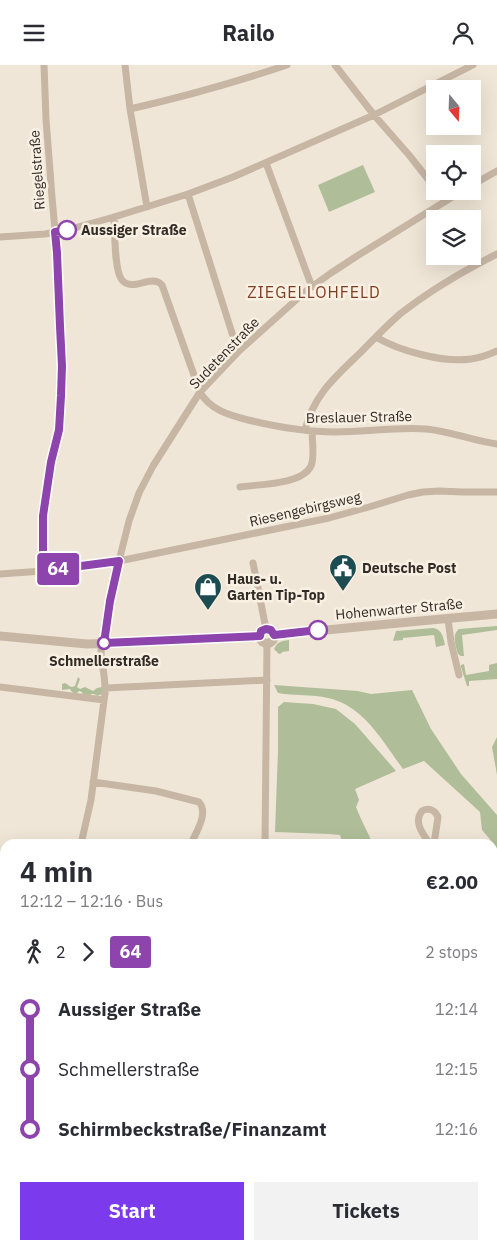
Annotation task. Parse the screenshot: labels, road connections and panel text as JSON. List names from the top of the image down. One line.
{"streets":{"street":["Riegelstraße","Sudetenstraße","Breslauer Straße","Riesengebirgsweg","Hohenwarter Straße"]},"crossings":[["Riegelstraße","Riesengebirgsweg"],["Sudetenstraße","Breslauer Straße"],["Sudetenstraße","Riesengebirgsweg"]],"districts":["ZIEGELLOHFELD"],"places":{"other":["Aussiger Straße","Schmellerstraße"],"public building":["Deutsche Post"],"shop":["Haus- u. Garten Tip-Top"]},"lines":["bus line 64"],"north":"bottom","page":{"header":"Railo","on_map":"64","heading":["4 min","12:12 – 12:16 · Bus","€2.00"],"legs":["2","64","2 stops"],"list":[{"name":"Aussiger Straße","value":"12:14"},{"name":"Schmellerstraße","value":"12:15"},{"name":"Schirmbeckstraße/Finanzamt","value":"12:16"}],"buttons":["Start","Tickets"]}}
